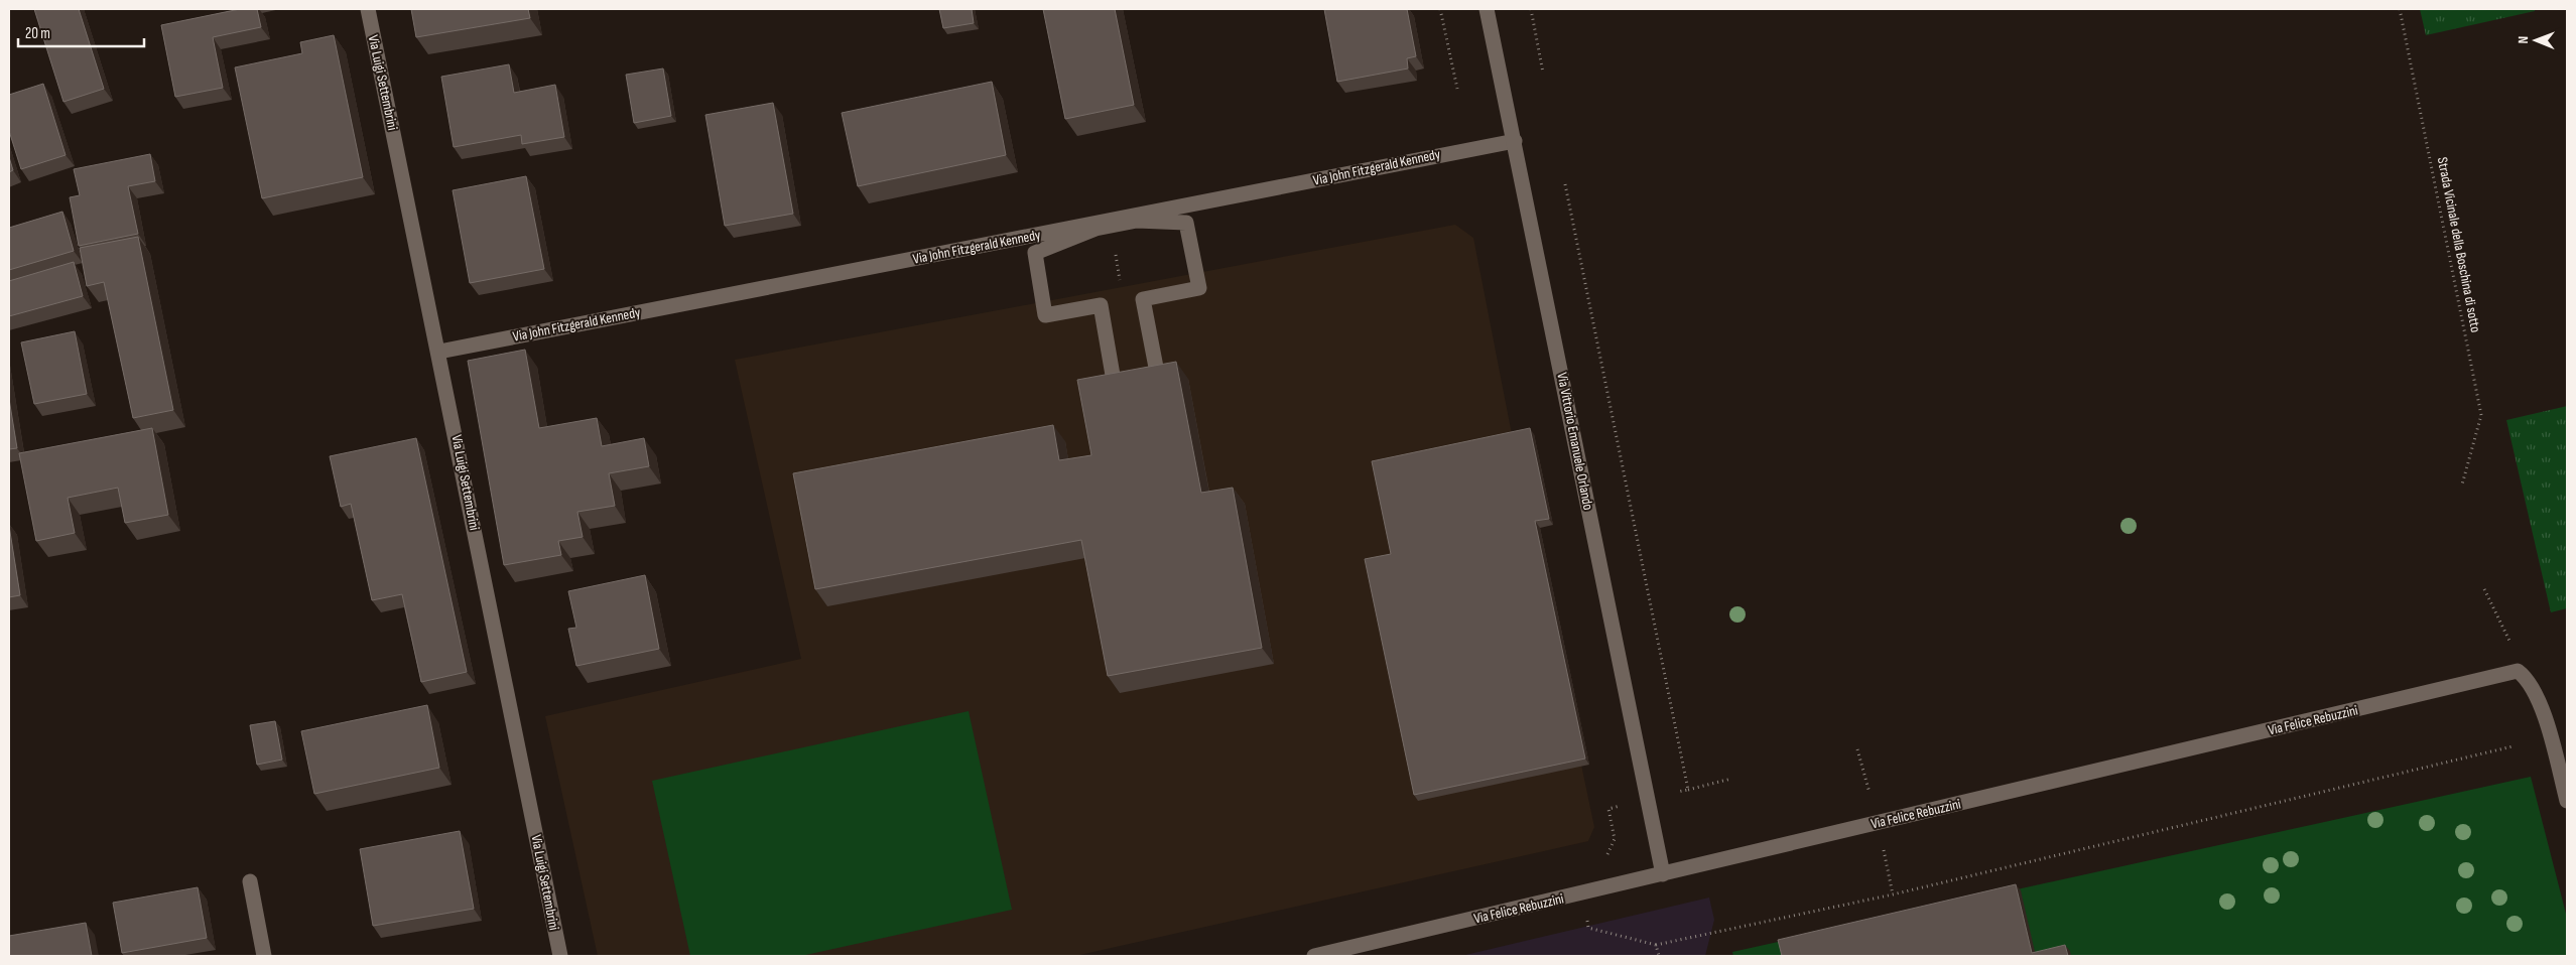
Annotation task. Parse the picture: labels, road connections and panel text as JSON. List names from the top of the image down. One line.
{"streets":{"street":["Via Luigi Settembrini","Via John Fitzgerald Kennedy","Via Vittorio Emanuele Orlando","Via Felice Rebuzzini"],"path":["Strada Vicinale della Boschina di sotto"]},"crossings":[["Via Luigi Settembrini","Via John Fitzgerald Kennedy"],["Via John Fitzgerald Kennedy","Via Vittorio Emanuele Orlando"],["Via Vittorio Emanuele Orlando","Via Felice Rebuzzini"]],"scale_bar":"20 m","north":"left"}
